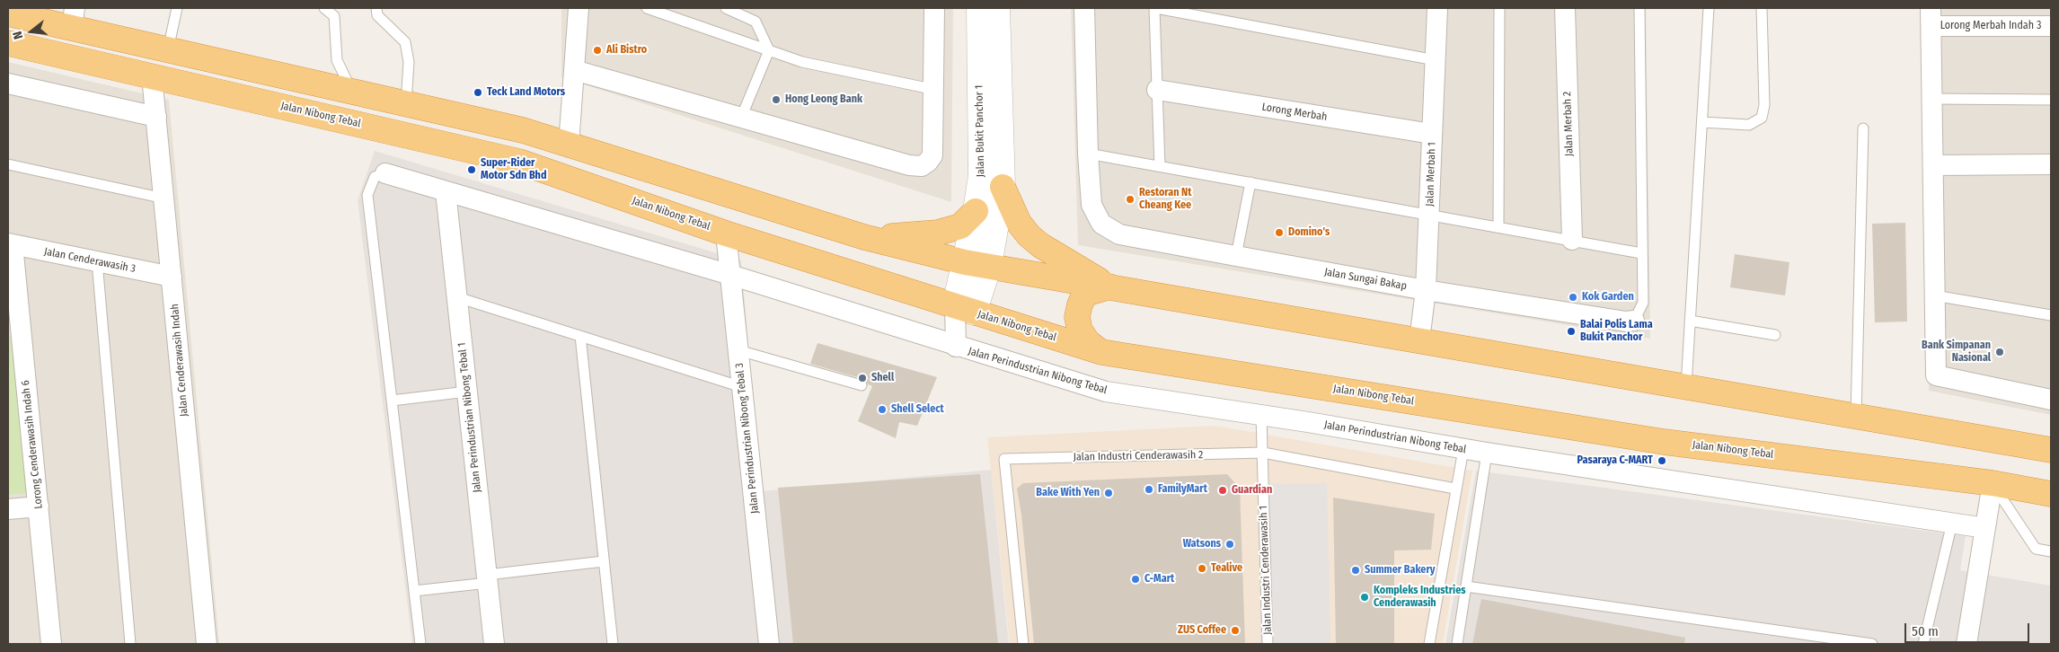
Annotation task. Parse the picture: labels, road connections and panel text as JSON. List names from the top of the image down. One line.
{"streets":{"highway":["Jalan Nibong Tebal"],"street":["Lorong Merbah Indah 3","Lorong Merbah","Jalan Merbah 2","Jalan Bukit Panchor 1","Jalan Merbah 1","Jalan Cenderawasih 3","Jalan Sungai Bakap","Jalan Cenderawasih Indah","Jalan Perindustrian Nibong Tebal","Jalan Perindustrian Nibong Tebal 1","Jalan Perindustrian Nibong Tebal 3","Lorong Cenderawasih Indah 6"],"lane":["Jalan Industri Cenderawasih 2","Jalan Industri Cenderawasih 1"]},"crossings":[["Lorong Merbah","Jalan Merbah 1"],["Jalan Nibong Tebal","Jalan Bukit Panchor 1"],["Jalan Nibong Tebal","Jalan Cenderawasih Indah"],["Jalan Nibong Tebal","Jalan Perindustrian Nibong Tebal 3"],["Jalan Merbah 1","Jalan Sungai Bakap"],["Jalan Cenderawasih 3","Jalan Cenderawasih Indah"],["Jalan Cenderawasih 3","Lorong Cenderawasih Indah 6"],["Jalan Perindustrian Nibong Tebal","Jalan Perindustrian Nibong Tebal 1"],["Jalan Perindustrian Nibong Tebal","Jalan Perindustrian Nibong Tebal 3"],["Jalan Perindustrian Nibong Tebal","Jalan Industri Cenderawasih 1"],["Jalan Industri Cenderawasih 2","Jalan Industri Cenderawasih 1"]],"places":["Ali Bistro","Teck Land Motors","Hong Leong Bank","Super-Rider Motor Sdn Bhd","Restoran Nt Cheang Kee","Domino's","Kok Garden","Balai Polis Lama Bukit Panchor","Bank Simpanan Nasional","Shell","Shell Select","Pasaraya C-MART","FamilyMart","Guardian","Bake With Yen","Watsons","Tealive","Summer Bakery","C-Mart","Kompleks Industries Cenderawasih","ZUS Coffee"],"scale_bar":"50 m","north":"left"}
